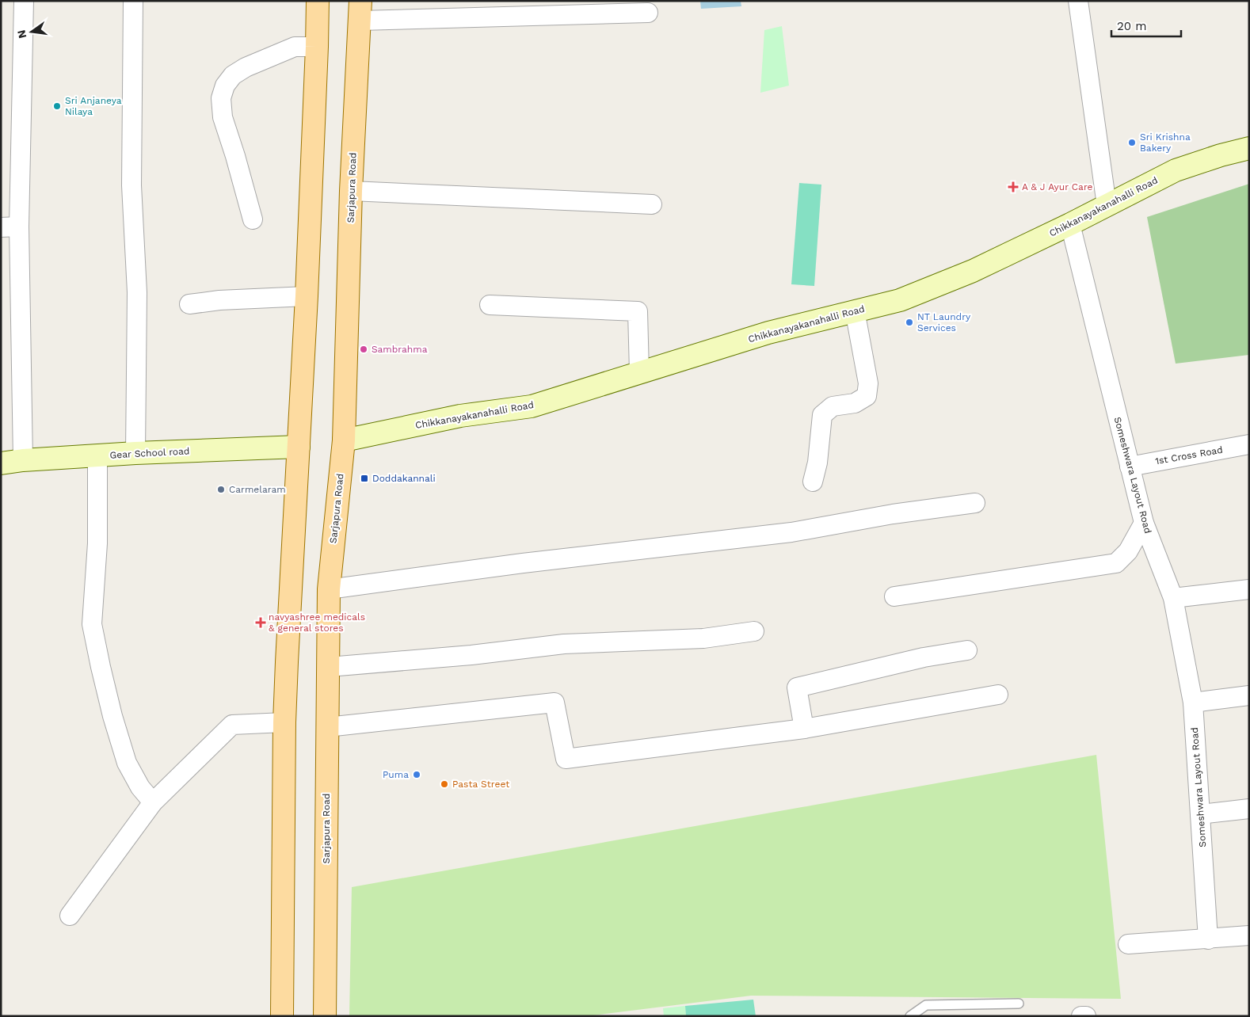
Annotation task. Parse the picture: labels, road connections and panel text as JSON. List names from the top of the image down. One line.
{"streets":{"main road":["Sarjapura Road","Chikkanayakanahalli Road","Gear School road"],"street":["1st Cross Road","Someshwara Layout Road"]},"crossings":[["Sarjapura Road","Chikkanayakanahalli Road"],["Chikkanayakanahalli Road","Someshwara Layout Road"],["1st Cross Road","Someshwara Layout Road"]],"places":{"other":["Sri Anjaneya Nilaya","Sri Krishna Bakery","NT Laundry Services","Sambrahma","Carmelaram","Puma","Pasta Street"],"health":["A & J Ayur Care","navyashree medicals & general stores"],"transit":["Doddakannali"]},"scale_bar":"20 m","north":"left"}
